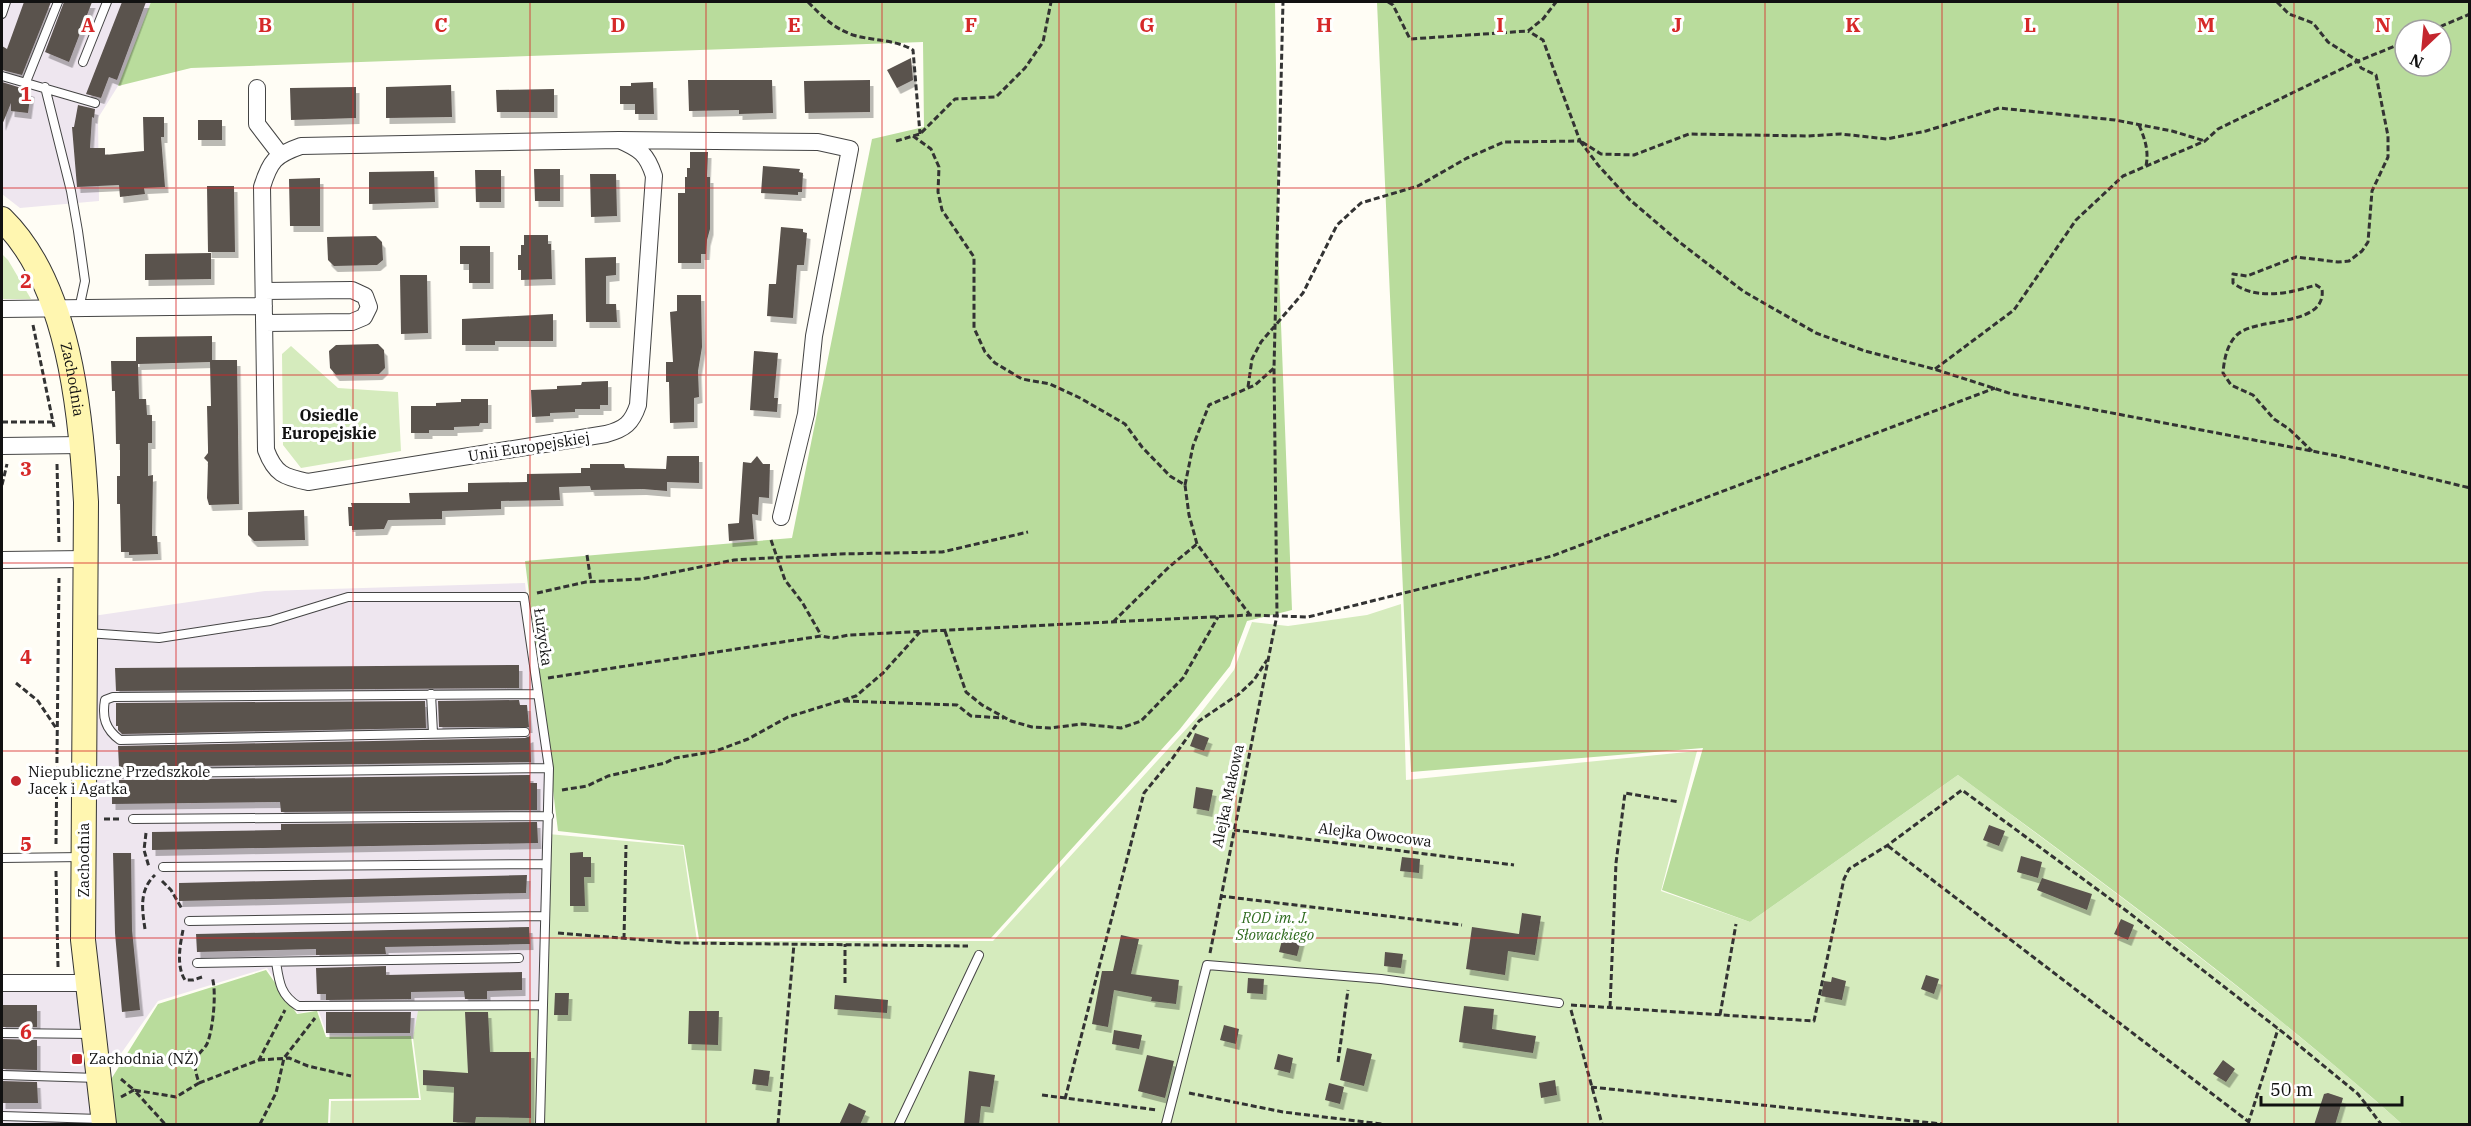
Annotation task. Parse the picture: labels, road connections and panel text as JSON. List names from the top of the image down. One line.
{"streets":{"street":["Zachodnia","Unii Europejskiej"],"lane":["Łużycka"],"path":["Alejka Makowa","Alejka Owocowa"]},"crossings":[["Zachodnia","Łużycka"],["Alejka Makowa","Alejka Owocowa"]],"districts":["Osiedle Europejskie"],"parks":["ROD im. J. Słowackiego"],"places":{"other":["Niepubliczne Przedszkole Jacek i Agatka"],"transit":["Zachodnia (NŻ)"]},"scale_bar":"50 m","north":"bottom left","grid":{"columns":["A","B","C","D","E","F","G","H","I","J","K","L","M","N"],"rows":["1","2","3","4","5","6"]}}
